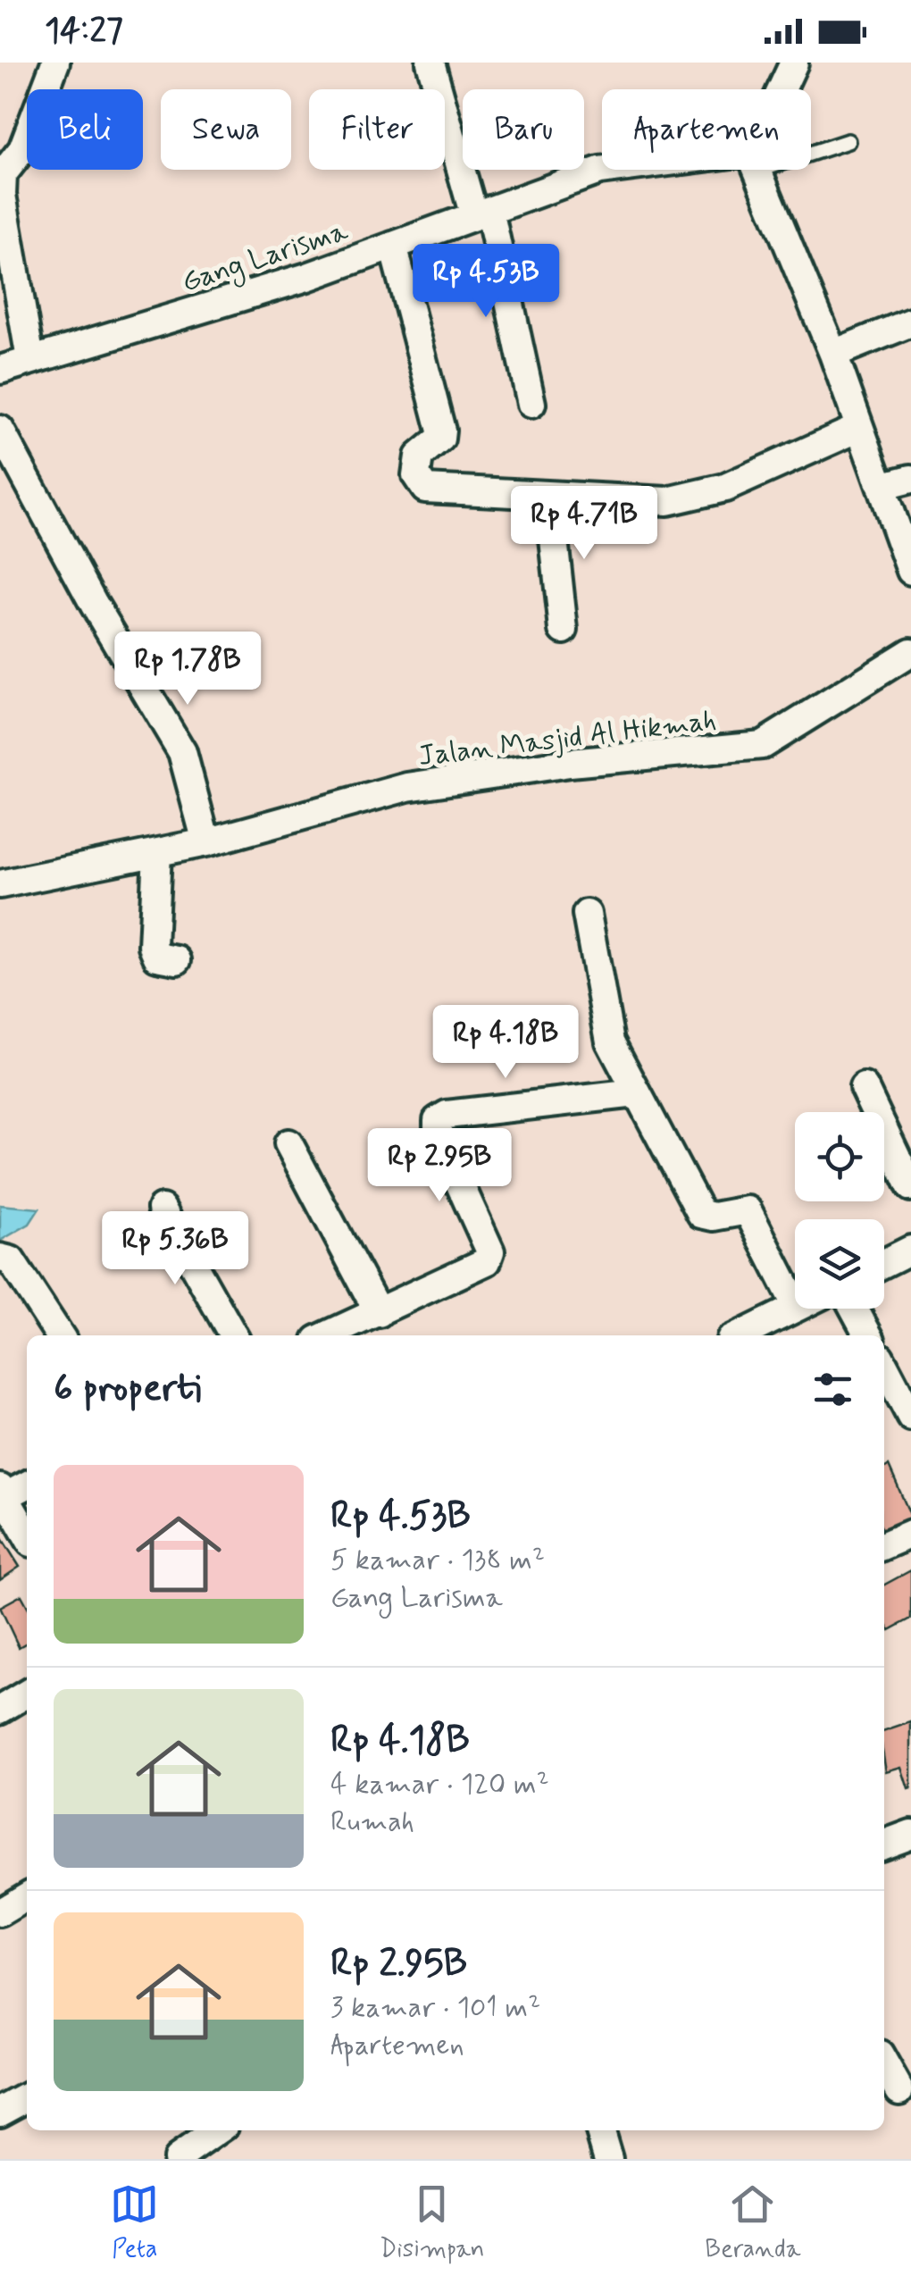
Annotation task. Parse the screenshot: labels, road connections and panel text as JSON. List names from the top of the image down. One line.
{"streets":{"street":["Gang Larisma","Jalan Masjid Al Hikmah"]},"page":{"status":"14:27","chip":["Beli","Sewa","Filter","Baru","Apartemen"],"price":["Rp 4.53B","Rp 4.71B","Rp 1.78B","Rp 4.18B","Rp 2.95B","Rp 5.36B"],"heading":"6 properti","list":[{"name":"Rp 4.53B","note":"5 kamar · 138 m² · Gang Larisma"},{"name":"Rp 4.18B","note":"4 kamar · 120 m² · Rumah"},{"name":"Rp 2.95B","note":"3 kamar · 101 m² · Apartemen"}],"tabs":["Peta","Disimpan","Beranda"]}}
